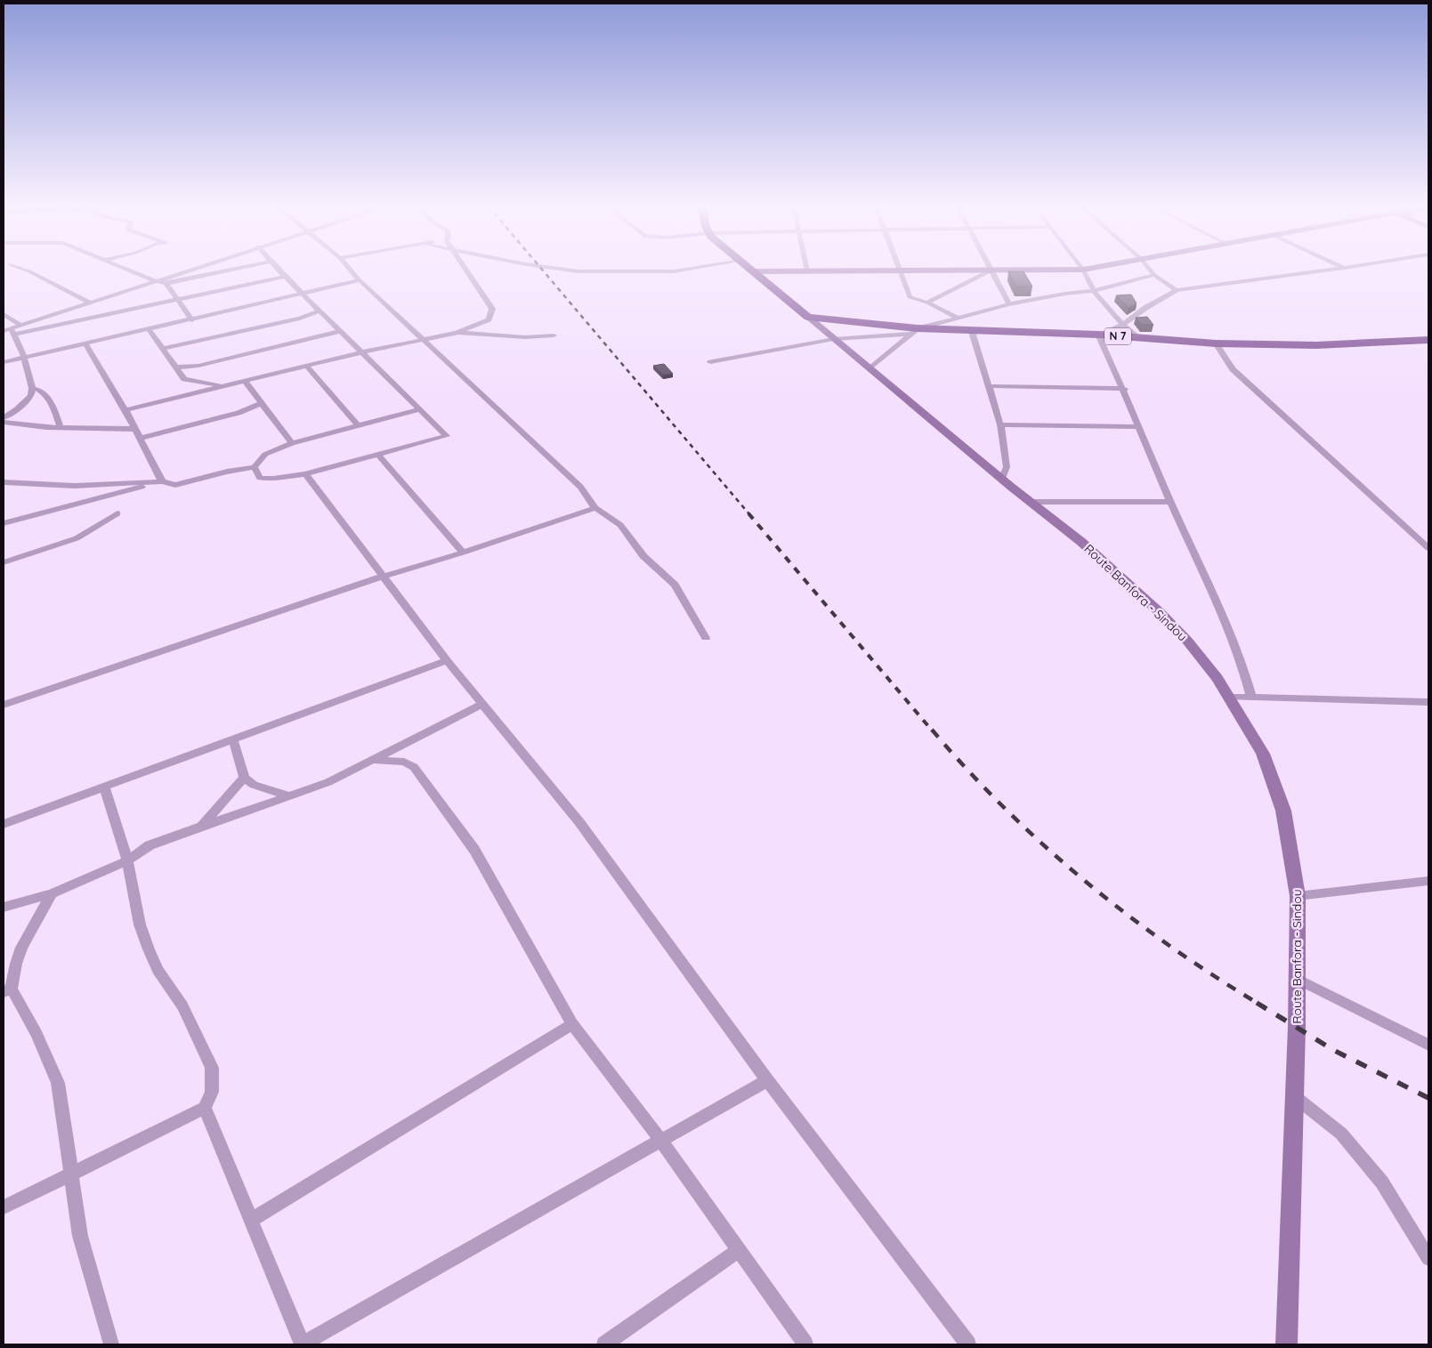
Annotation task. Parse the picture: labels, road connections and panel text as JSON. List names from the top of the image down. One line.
{"streets":{"highway":["N 7"],"main road":["Route Banfora - Sindou"]},"crossings":[["N 7","Route Banfora - Sindou"]]}
